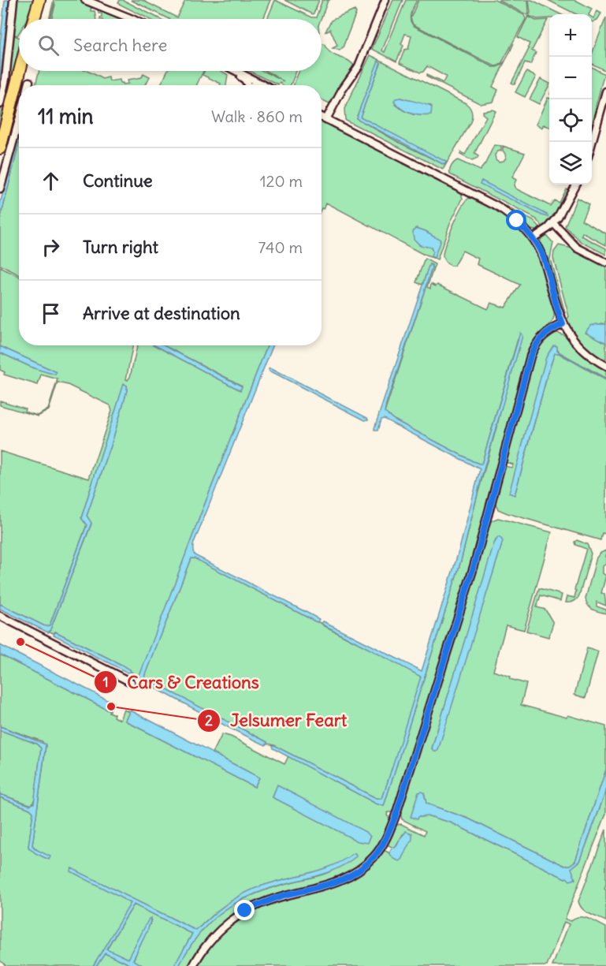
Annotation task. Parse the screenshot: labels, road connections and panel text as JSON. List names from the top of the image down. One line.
{"places":["Cars & Creations","Jelsumer Feart"],"page":{"map_buttons":["+","−"],"search":"Search here","heading":["11 min","Walk · 860 m"],"list":[["Continue","120 m"],["Turn right","740 m"],"Arrive at destination"]}}
